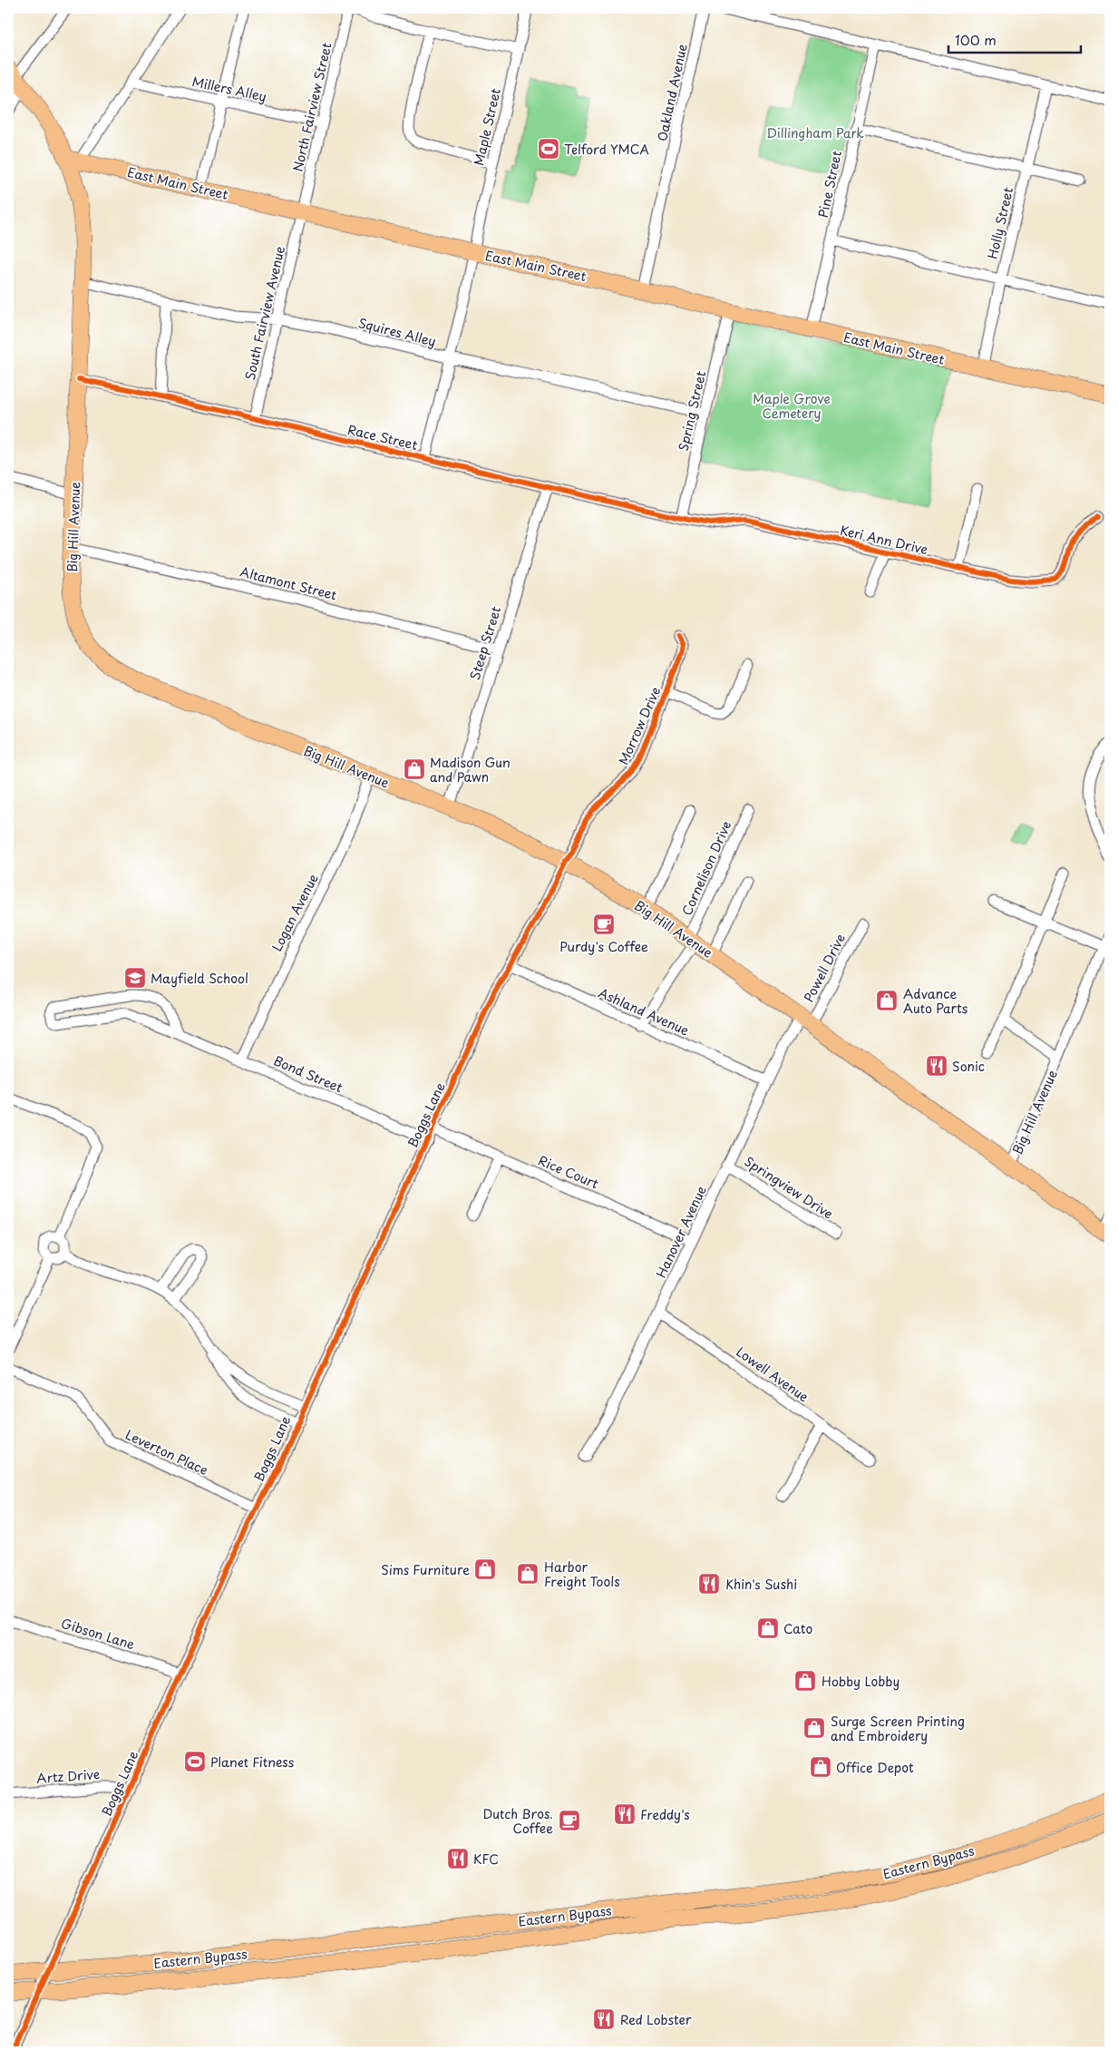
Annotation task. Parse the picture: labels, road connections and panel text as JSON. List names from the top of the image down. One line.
{"streets":{"main road":["East Main Street","Big Hill Avenue","Eastern Bypass"],"street":["Millers Alley","Oakland Avenue","North Fairview Street","Maple Street","Pine Street","Holly Street","South Fairview Avenue","Squires Alley","Spring Street","Race Street","Keri Ann Drive","Altamont Street","Steep Street","Morrow Drive","Cornelison Drive","Logan Avenue","Powell Drive","Ashland Avenue","Bond Street","Boggs Lane","Rice Court","Springview Drive","Hanover Avenue","Lowell Avenue","Leverton Place","Gibson Lane","Artz Drive"]},"crossings":[["Millers Alley","North Fairview Street"],["Oakland Avenue","East Main Street"],["North Fairview Street","East Main Street"],["North Fairview Street","South Fairview Avenue"],["Maple Street","East Main Street"],["Maple Street","Squires Alley"],["Maple Street","Race Street"],["East Main Street","Pine Street"],["East Main Street","Holly Street"],["East Main Street","South Fairview Avenue"],["East Main Street","Spring Street"],["East Main Street","Big Hill Avenue"],["South Fairview Avenue","Squires Alley"],["South Fairview Avenue","Race Street"],["Squires Alley","Spring Street"],["Squires Alley","Big Hill Avenue"],["Spring Street","Race Street"],["Spring Street","Keri Ann Drive"],["Race Street","Big Hill Avenue"],["Race Street","Keri Ann Drive"],["Race Street","Steep Street"],["Big Hill Avenue","Altamont Street"],["Big Hill Avenue","Steep Street"],["Big Hill Avenue","Morrow Drive"],["Big Hill Avenue","Cornelison Drive"],["Big Hill Avenue","Logan Avenue"],["Big Hill Avenue","Powell Drive"],["Big Hill Avenue","Boggs Lane"],["Big Hill Avenue","Hanover Avenue"],["Altamont Street","Steep Street"],["Morrow Drive","Boggs Lane"],["Cornelison Drive","Ashland Avenue"],["Logan Avenue","Bond Street"],["Powell Drive","Hanover Avenue"],["Ashland Avenue","Boggs Lane"],["Ashland Avenue","Hanover Avenue"],["Bond Street","Boggs Lane"],["Boggs Lane","Rice Court"],["Boggs Lane","Leverton Place"],["Boggs Lane","Gibson Lane"],["Boggs Lane","Artz Drive"],["Boggs Lane","Eastern Bypass"],["Rice Court","Hanover Avenue"],["Springview Drive","Hanover Avenue"],["Hanover Avenue","Lowell Avenue"]],"parks":["Dillingham Park","Maple Grove Cemetery"],"places":{"sports":["Telford YMCA","Planet Fitness"],"shop":["Madison Gun and Pawn","Advance Auto Parts","Sims Furniture","Harbor Freight Tools","Cato","Hobby Lobby","Surge Screen Printing and Embroidery","Office Depot"],"cafe":["Purdy's Coffee","Dutch Bros. Coffee"],"school or university":["Mayfield School"],"restaurant":["Sonic","Khin's Sushi","Freddy's","KFC","Red Lobster"]},"scale_bar":"100 m"}
